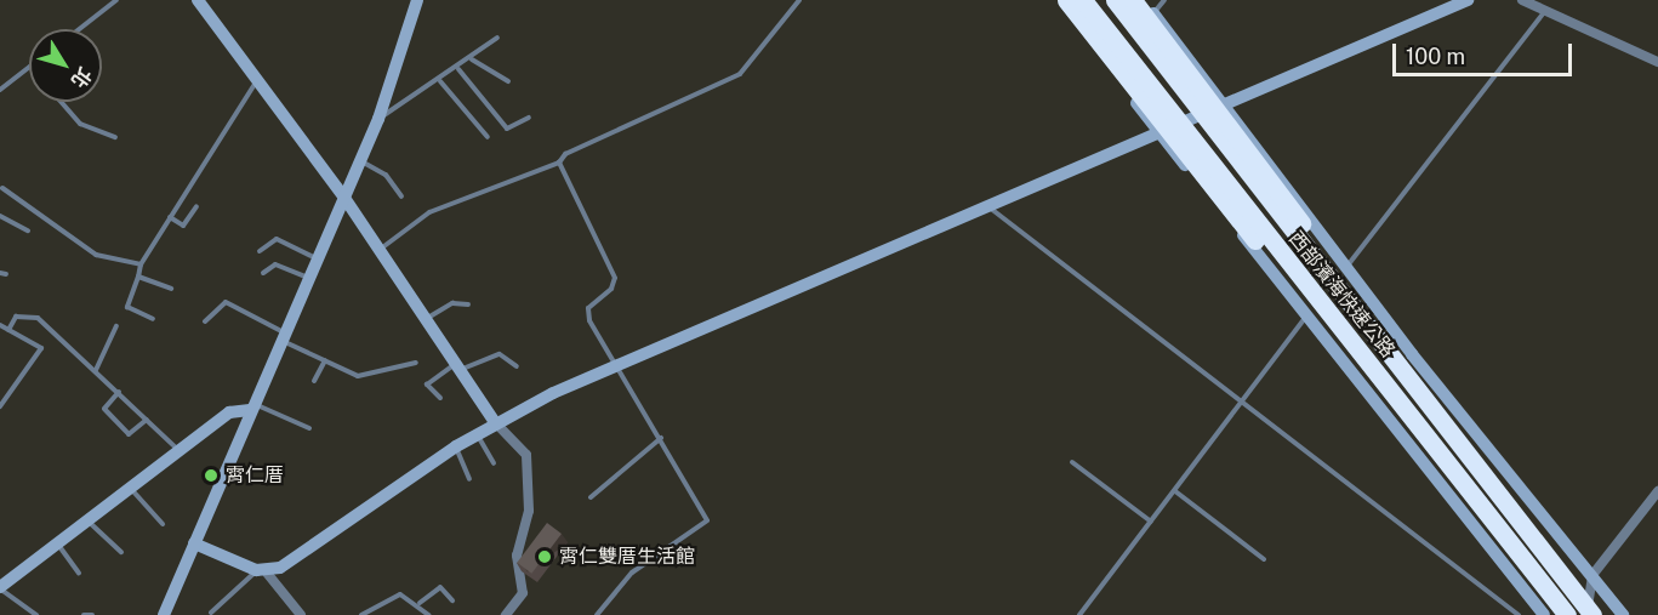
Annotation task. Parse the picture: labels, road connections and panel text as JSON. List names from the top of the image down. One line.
{"streets":{"highway":["西部濱海快速公路"]},"places":["霄仁厝","霄仁雙厝生活館"],"scale_bar":"100 m","north":"bottom right"}
